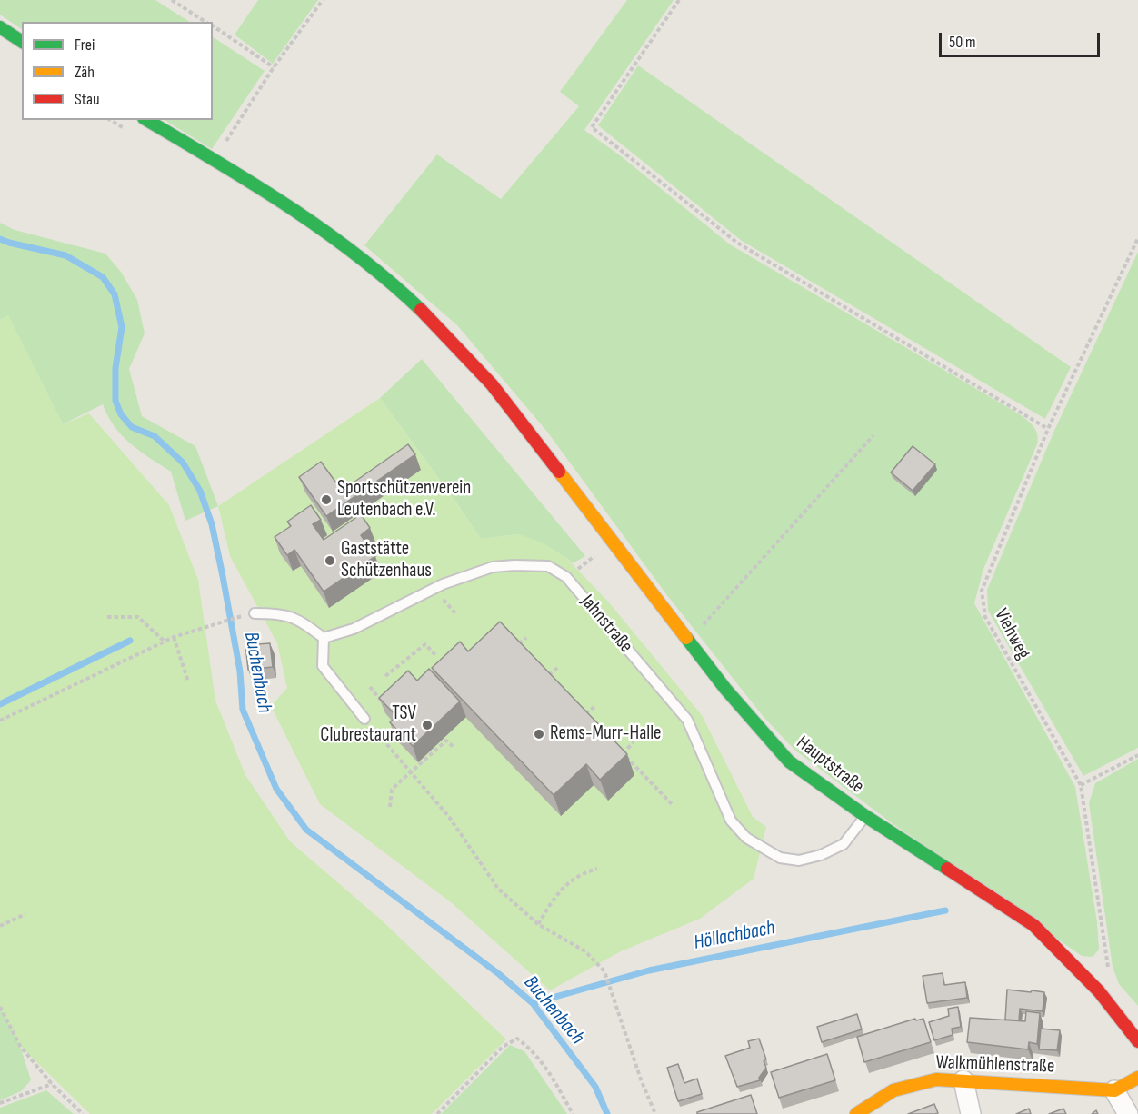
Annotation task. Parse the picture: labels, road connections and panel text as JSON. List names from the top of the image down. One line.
{"streets":{"street":["Hauptstraße","Walkmühlenstraße"],"lane":["Jahnstraße"],"path":["Viehweg"]},"crossings":[["Jahnstraße","Hauptstraße"],["Viehweg","Hauptstraße"]],"water":["Buchenbach","Höllachbach"],"places":["Sportschützenverein Leutenbach e.V.","Gaststätte Schützenhaus","TSV Clubrestaurant","Rems-Murr-Halle"],"legend":["Frei","Zäh","Stau"],"scale_bar":"50 m"}
